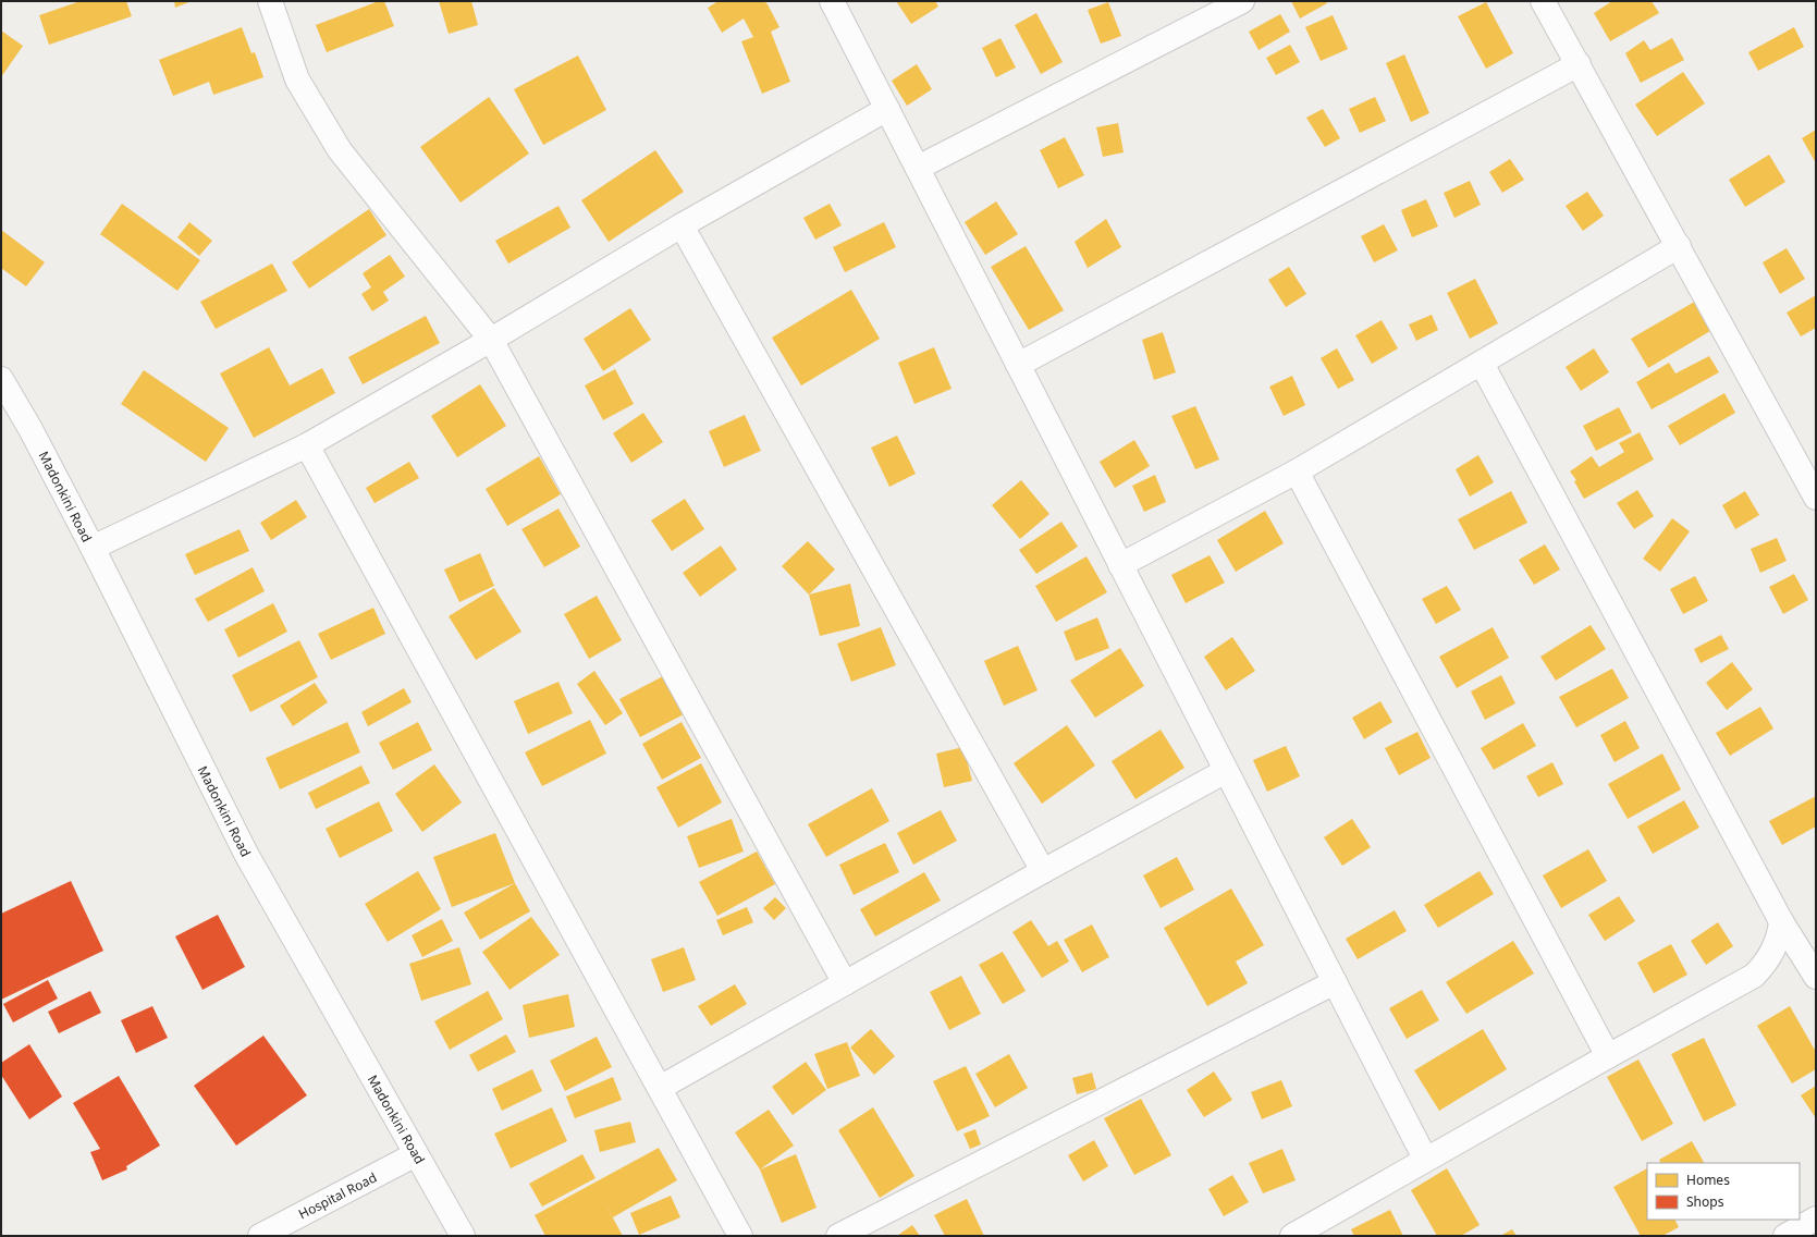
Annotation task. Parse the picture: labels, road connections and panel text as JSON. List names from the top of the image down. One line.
{"streets":{"street":["Madonkini Road","Hospital Road"]},"crossings":[["Madonkini Road","Hospital Road"]],"legend":["Homes","Shops"]}
